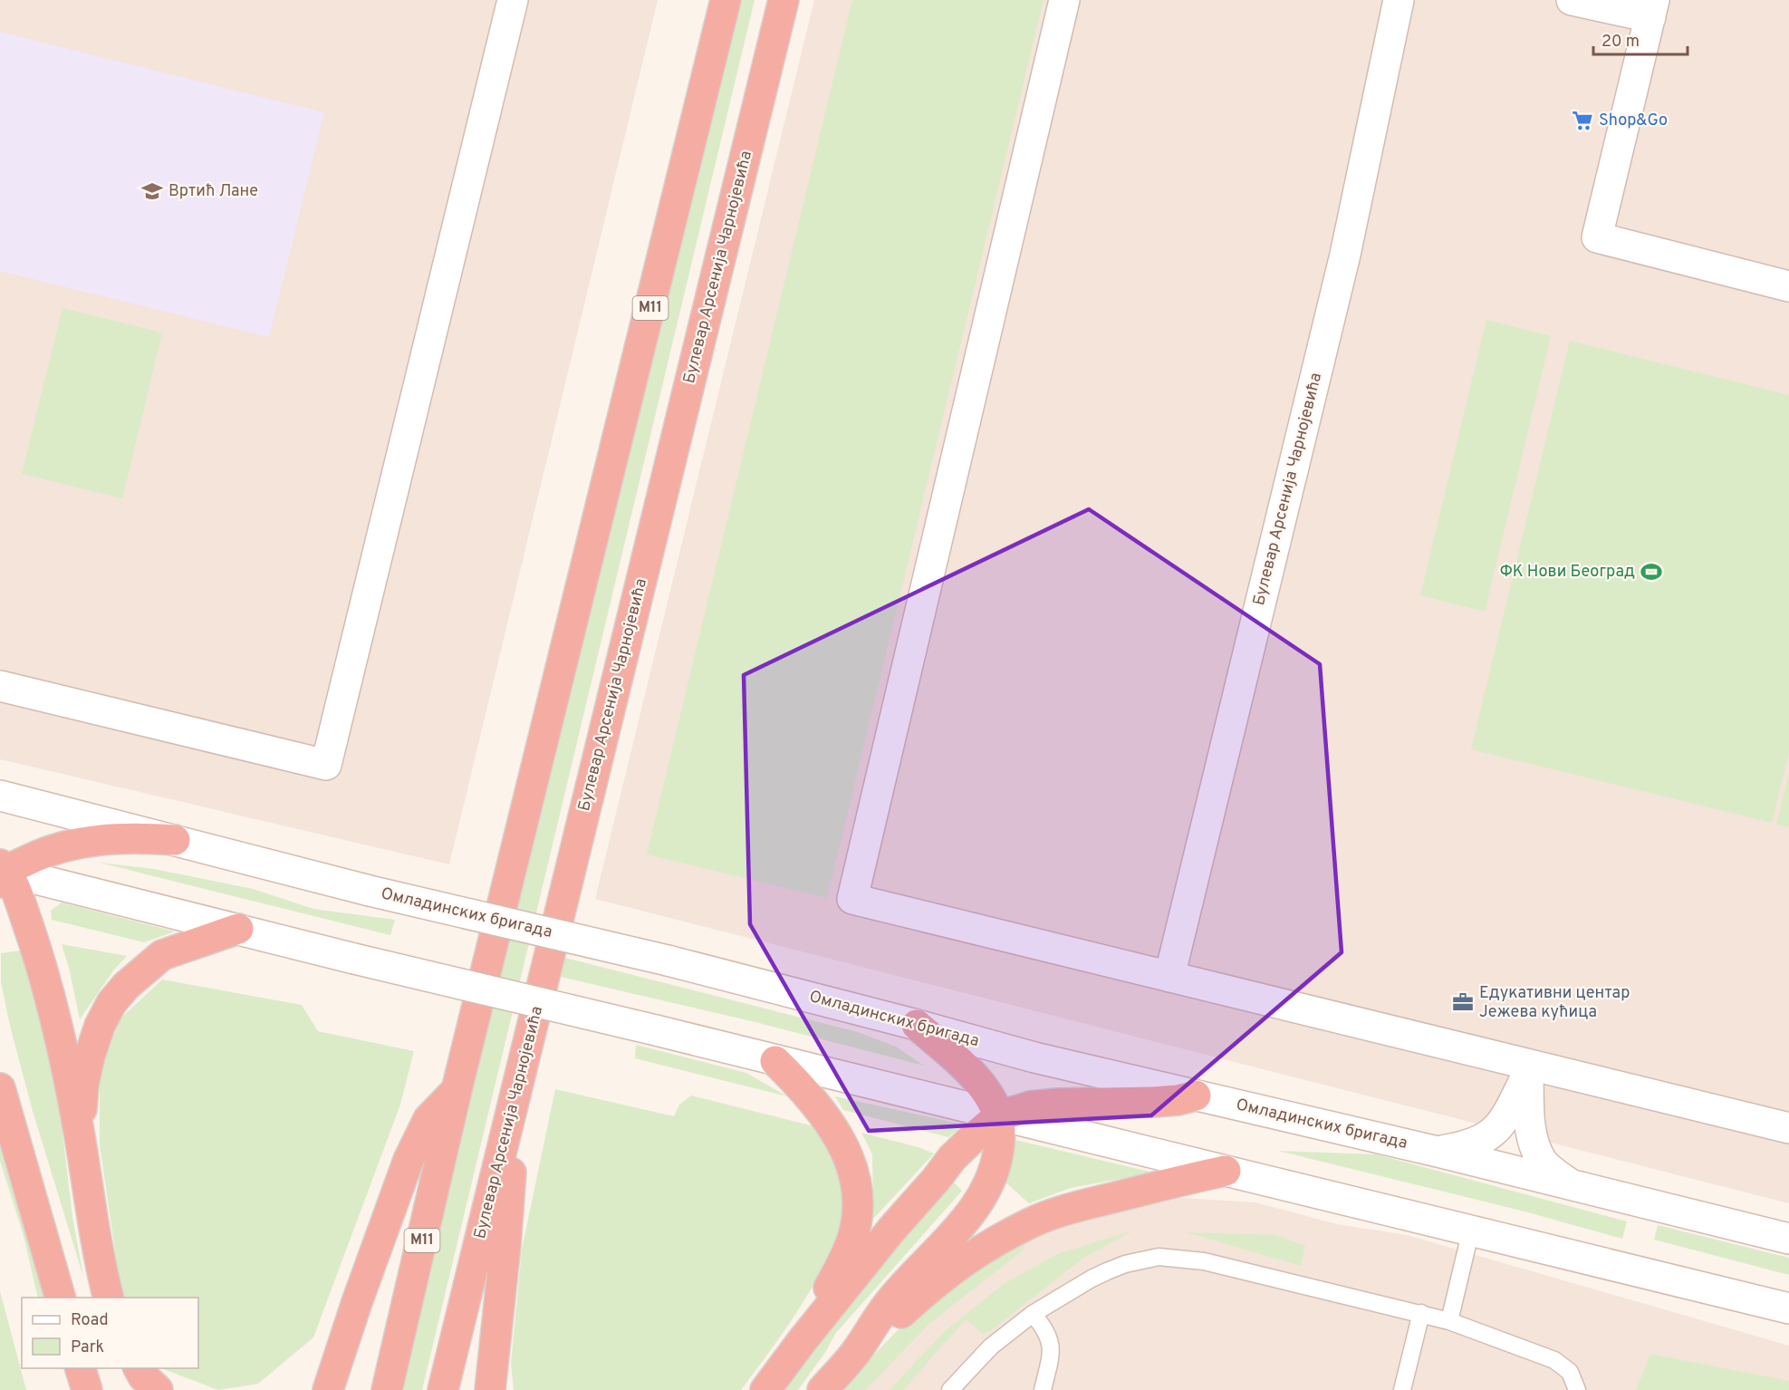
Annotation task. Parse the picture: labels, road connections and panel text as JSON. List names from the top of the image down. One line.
{"streets":{"highway":["Булевар Арсенија Чарнојевића","M11"],"street":["Омладинских бригада"]},"places":{"supermarket":["Shop&Go"],"school or university":["Вртић Лане"],"sports":["ФК Нови Београд"],"office":["Едукативни центар Јежева кућица"]},"legend":["Road","Park"],"scale_bar":"20 m"}
